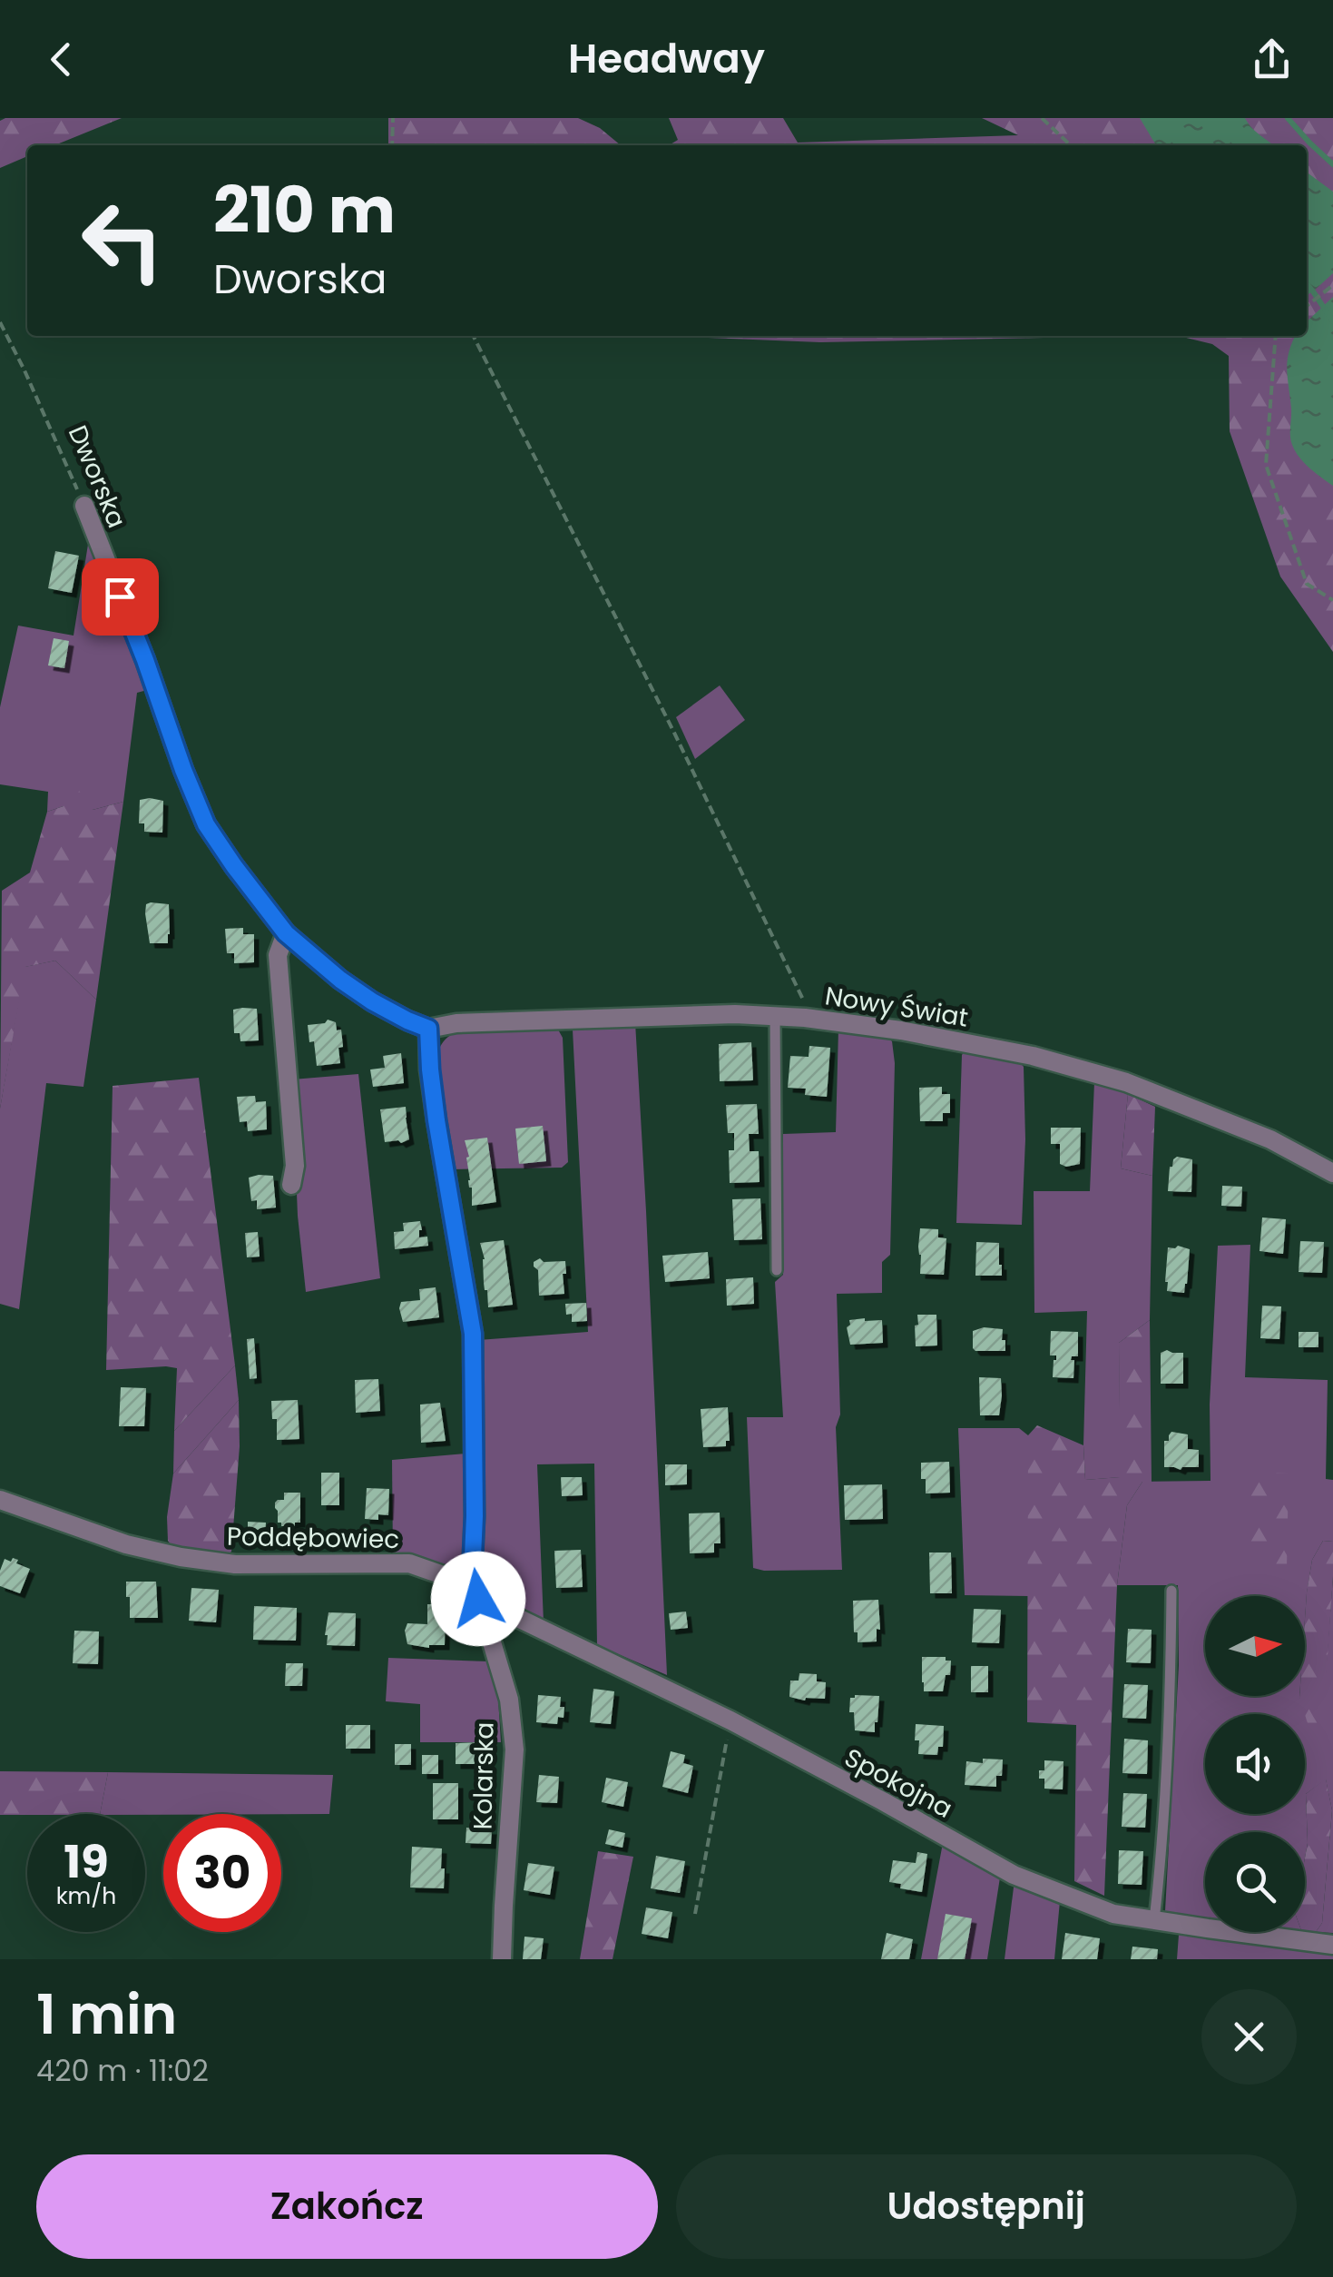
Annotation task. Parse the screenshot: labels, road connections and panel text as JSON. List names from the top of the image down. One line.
{"streets":{"street":["Dworska","Nowy Świat","Poddębowiec","Kolarska","Spokojna"]},"crossings":[["Dworska","Nowy Świat"],["Dworska","Kolarska"],["Nowy Świat","Kolarska"],["Poddębowiec","Kolarska"],["Poddębowiec","Spokojna"],["Kolarska","Spokojna"]],"north":"right","page":{"header":"Headway","turn":["210 m","Dworska"],"speed":"19 km/h","limit":"30","heading":["1 min","420 m · 11:02"],"buttons":["Zakończ","Udostępnij"]}}
